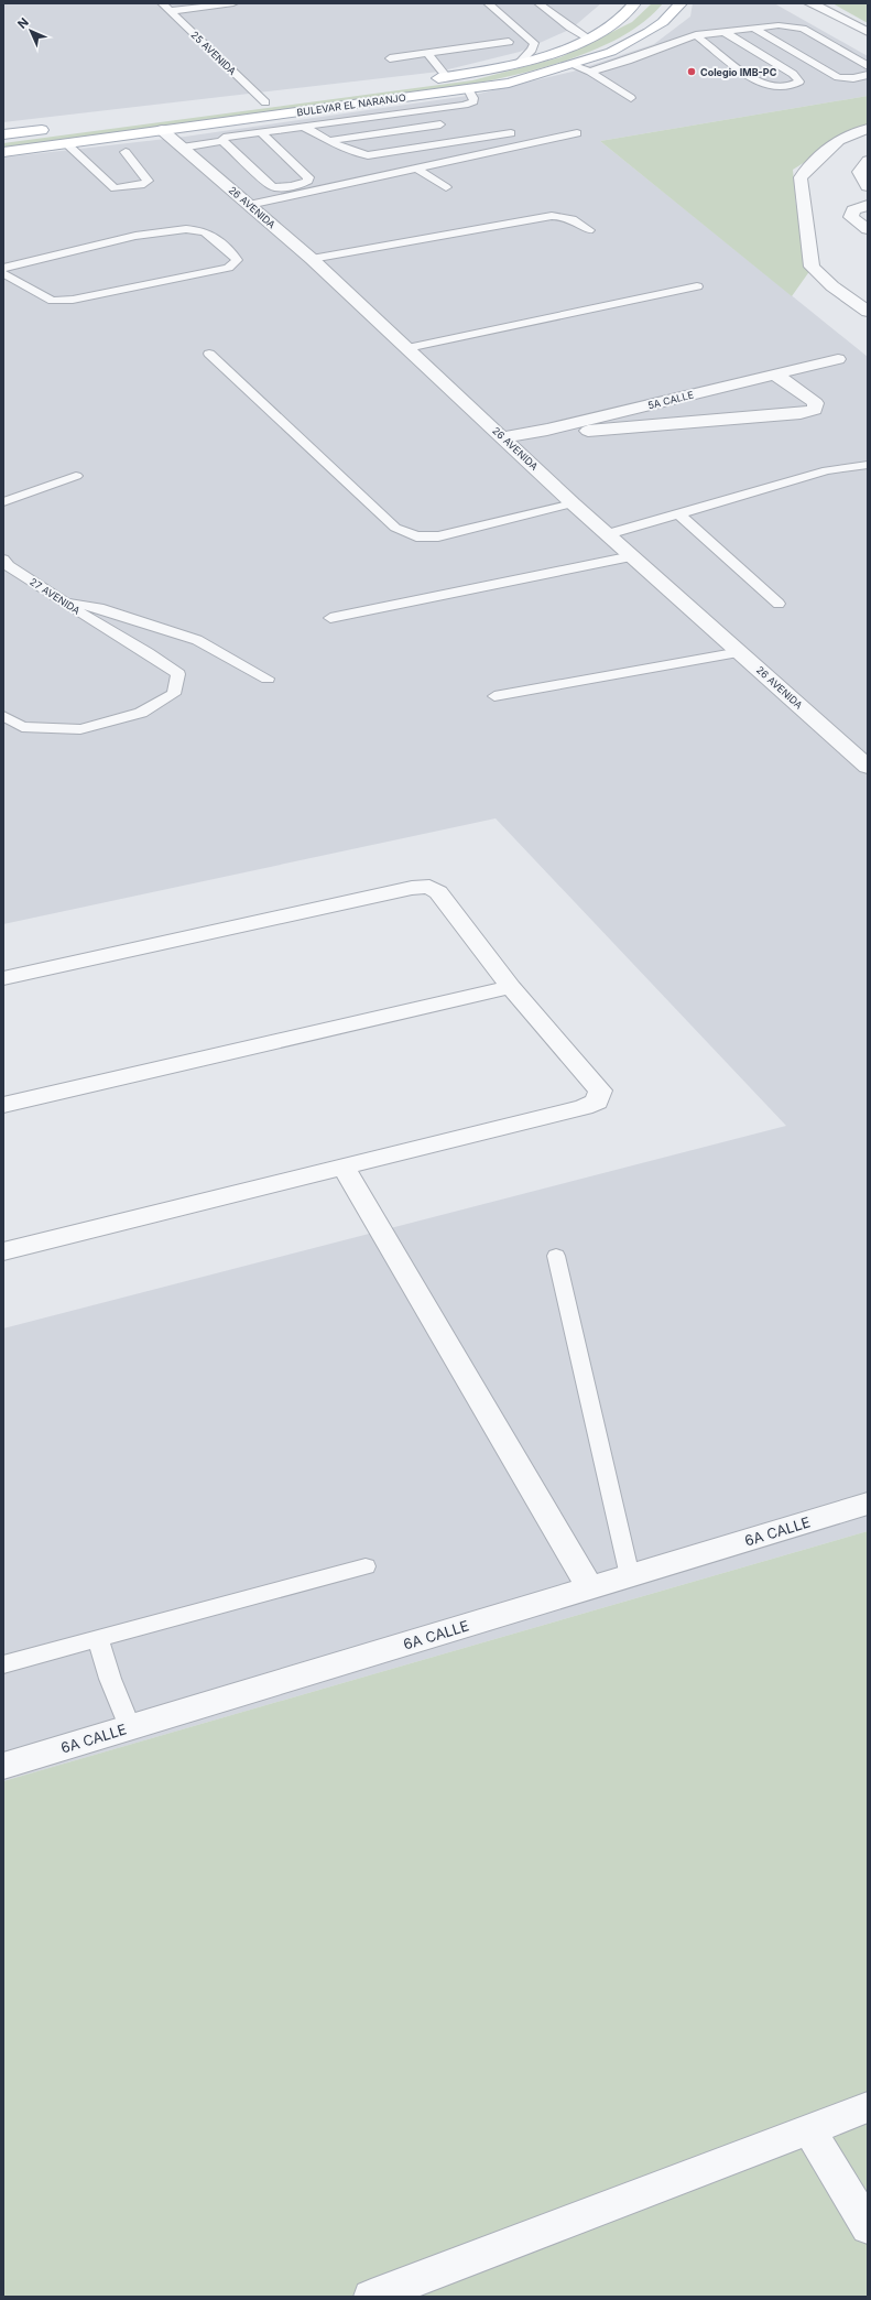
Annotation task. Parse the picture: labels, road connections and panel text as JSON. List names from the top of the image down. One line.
{"streets":{"main road":["BULEVAR EL NARANJO"],"street":["26 AVENIDA","5A CALLE","6A CALLE"],"lane":["25 AVENIDA","27 AVENIDA"]},"crossings":[["BULEVAR EL NARANJO","26 AVENIDA"],["26 AVENIDA","5A CALLE"]],"places":["Colegio IMB-PC"],"north":"top left"}
